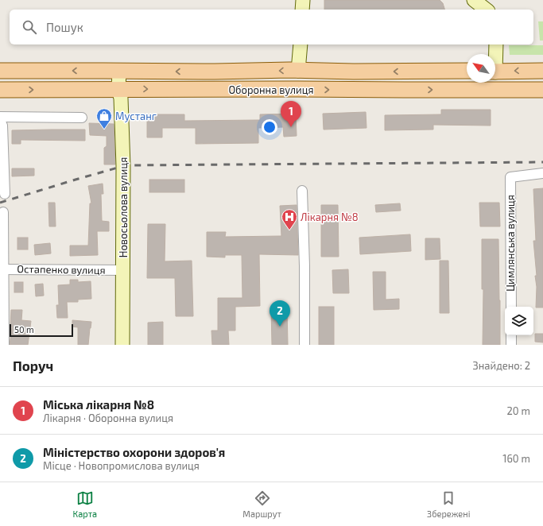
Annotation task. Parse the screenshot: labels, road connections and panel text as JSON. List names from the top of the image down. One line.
{"streets":{"main road":["Оборонна вулиця"],"street":["Новосьолова вулиця","Цимлянська вулиця","Остапенко вулиця"]},"crossings":[["Оборонна вулиця","Новосьолова вулиця"],["Новосьолова вулиця","Остапенко вулиця"]],"places":{"shop":["Мустанг"],"hospital":["Лікарня №8"]},"scale_bar":"50 m","north":"top left","page":{"search":"Пошук","pins":["1","2"],"scale":"50 m","heading":["Поруч","Знайдено: 2"],"list":[{"mark":"1","name":"Міська лікарня №8","note":"Лікарня · Оборонна вулиця","value":"20 m"},{"mark":"2","name":"Міністерство охорони здоров'я","note":"Місце · Новопромислова вулиця","value":"160 m"}],"nav":["Карта","Маршрут","Збережені"]}}
